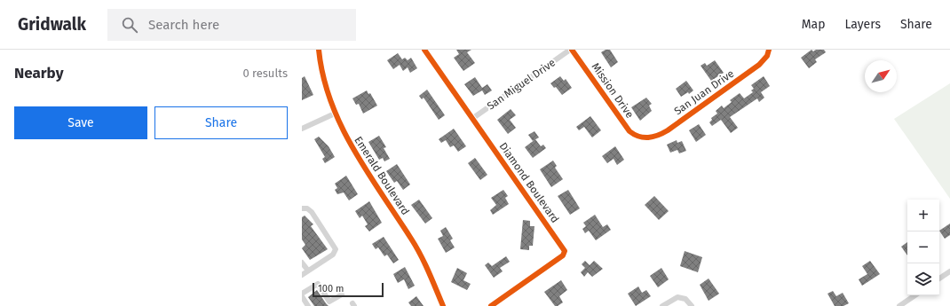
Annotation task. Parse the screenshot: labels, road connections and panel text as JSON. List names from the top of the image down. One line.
{"streets":{"street":["San Miguel Drive","Mission Drive","San Juan Drive","Emerald Boulevard","Diamond Boulevard"]},"crossings":[["San Miguel Drive","Mission Drive"],["San Miguel Drive","Diamond Boulevard"],["Mission Drive","San Juan Drive"]],"scale_bar":"100 m","north":"top right","page":{"header":"Gridwalk","search":"Search here","nav":["Map","Layers","Share"],"heading":["Nearby","0 results"],"buttons":["Save","Share"],"map_buttons":["+","−"],"scale":"100 m"}}
